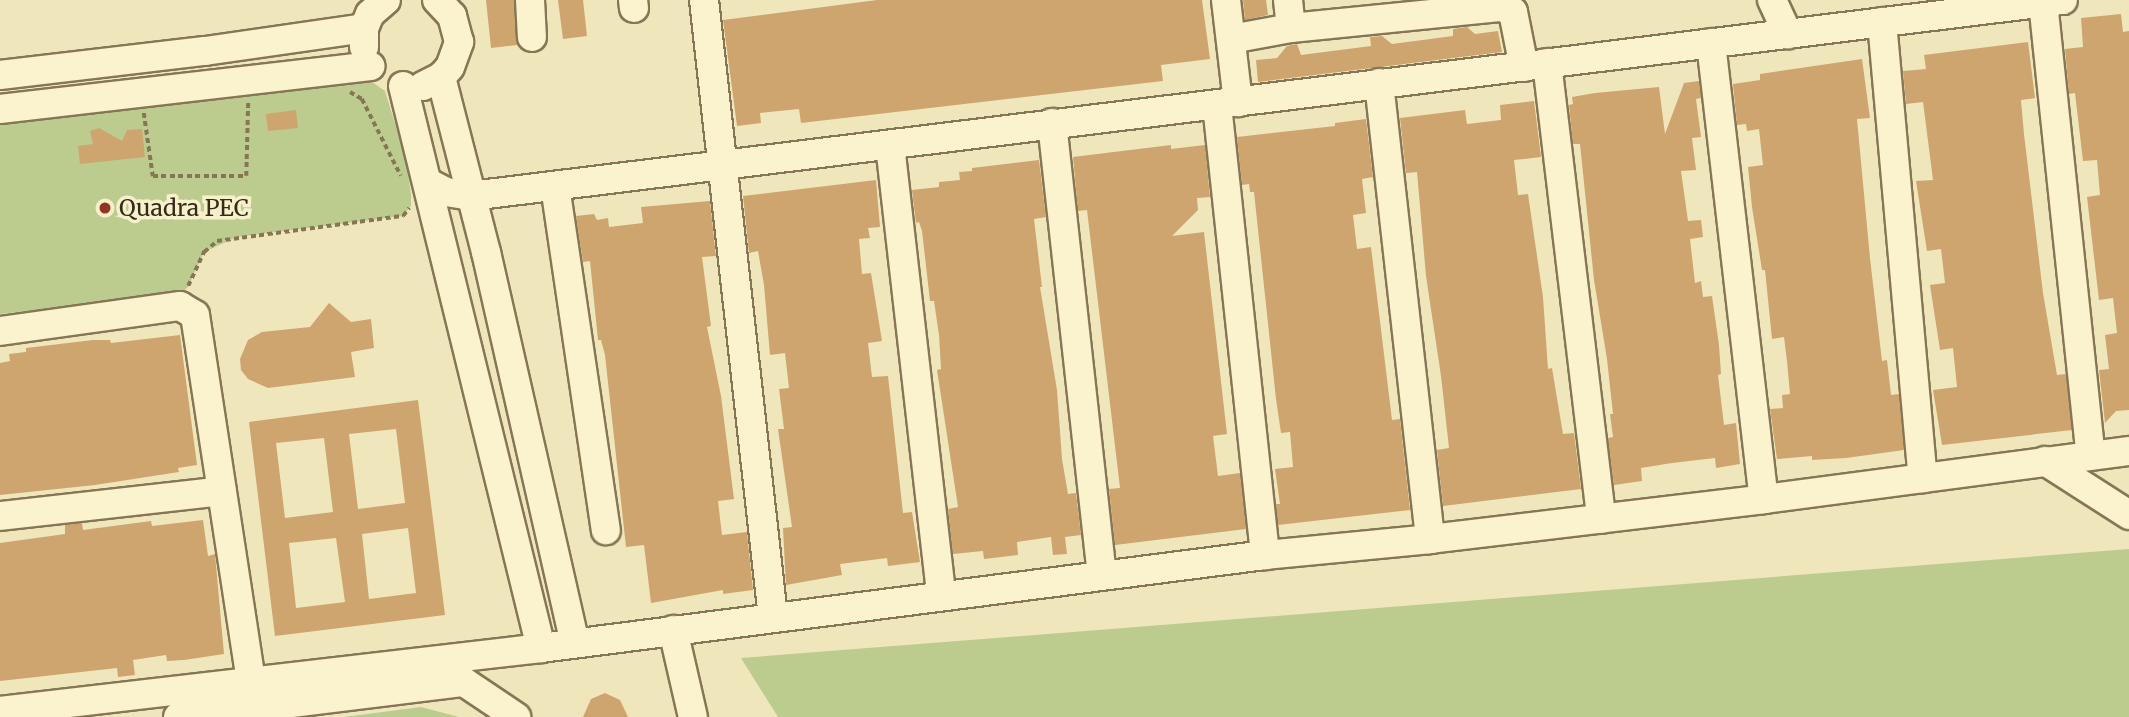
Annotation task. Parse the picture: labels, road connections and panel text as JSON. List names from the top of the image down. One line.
{"places":["Quadra PEC"]}
